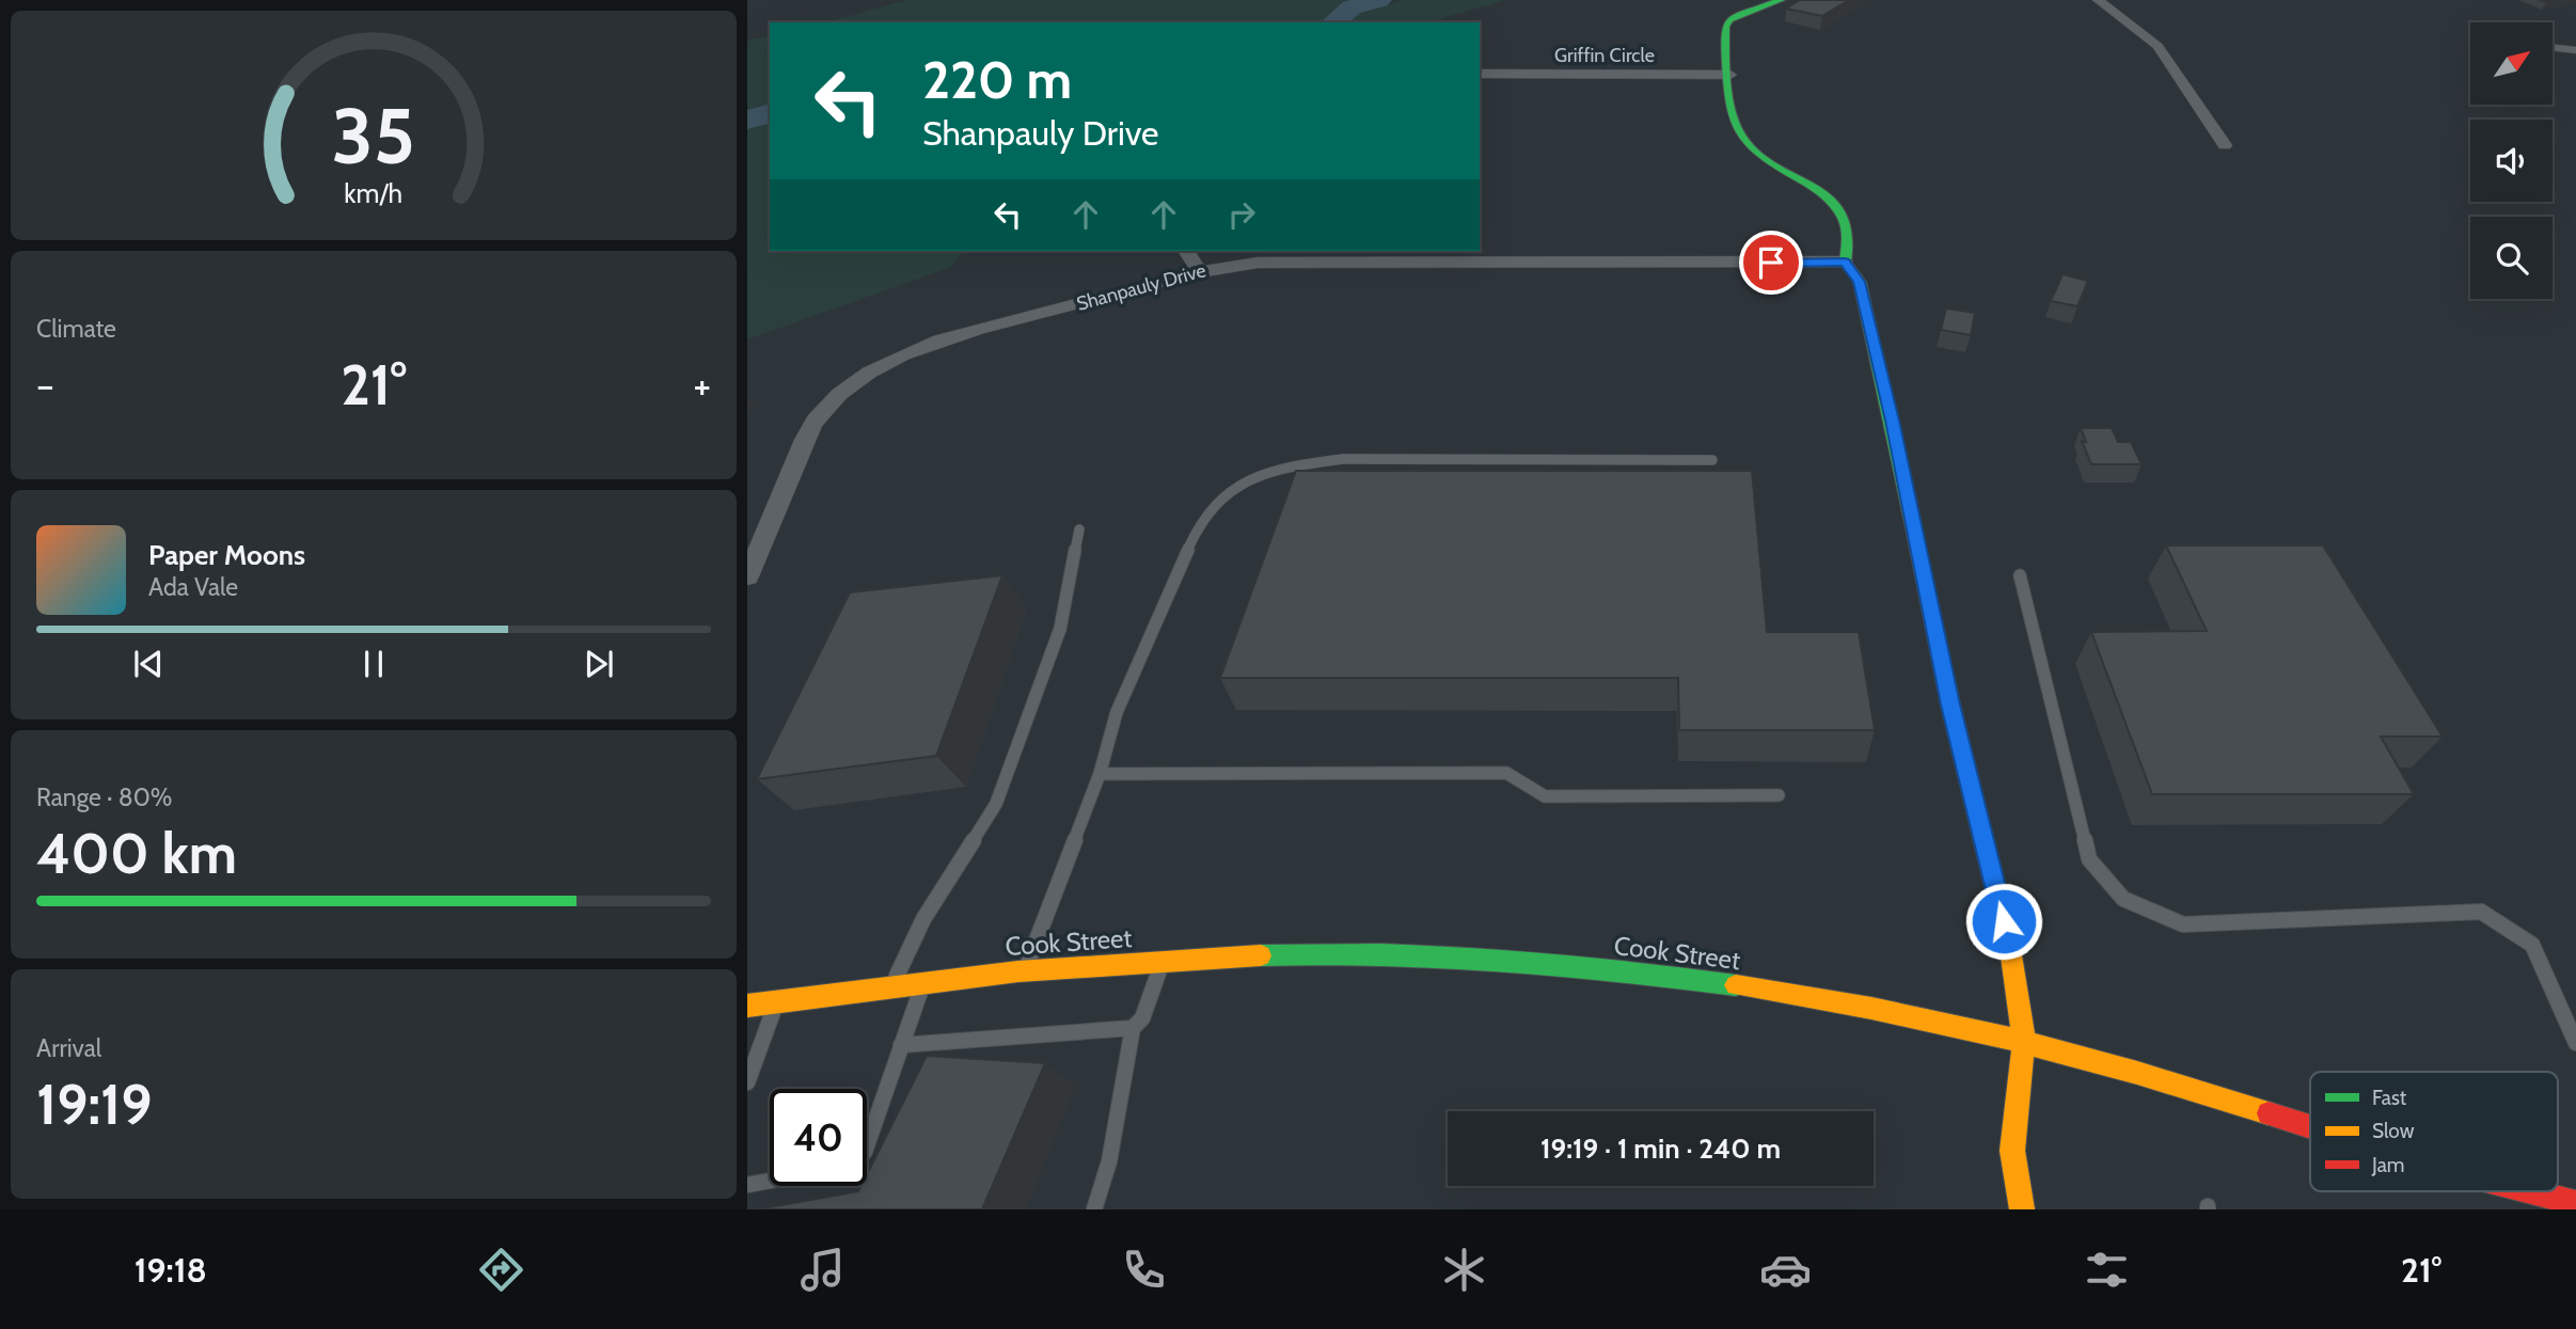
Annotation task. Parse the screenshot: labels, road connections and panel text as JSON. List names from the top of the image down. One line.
{"streets":{"street":["Griffin Circle","Shanpauly Drive","Cook Street"]},"legend":["Fast","Slow","Jam"],"north":"top right","page":{"turn":["220 m","Shanpauly Drive"],"tile":["Climate",["Range · 80%","400 km"],["Arrival","19:19"]],"heat":["−","21°","+"],"song":["Paper Moons","Ada Vale"],"limit":"40","trip":"19:19 · 1 min · 240 m","tabs":["19:18","21°"],"gauge":["35","km/h"]}}
